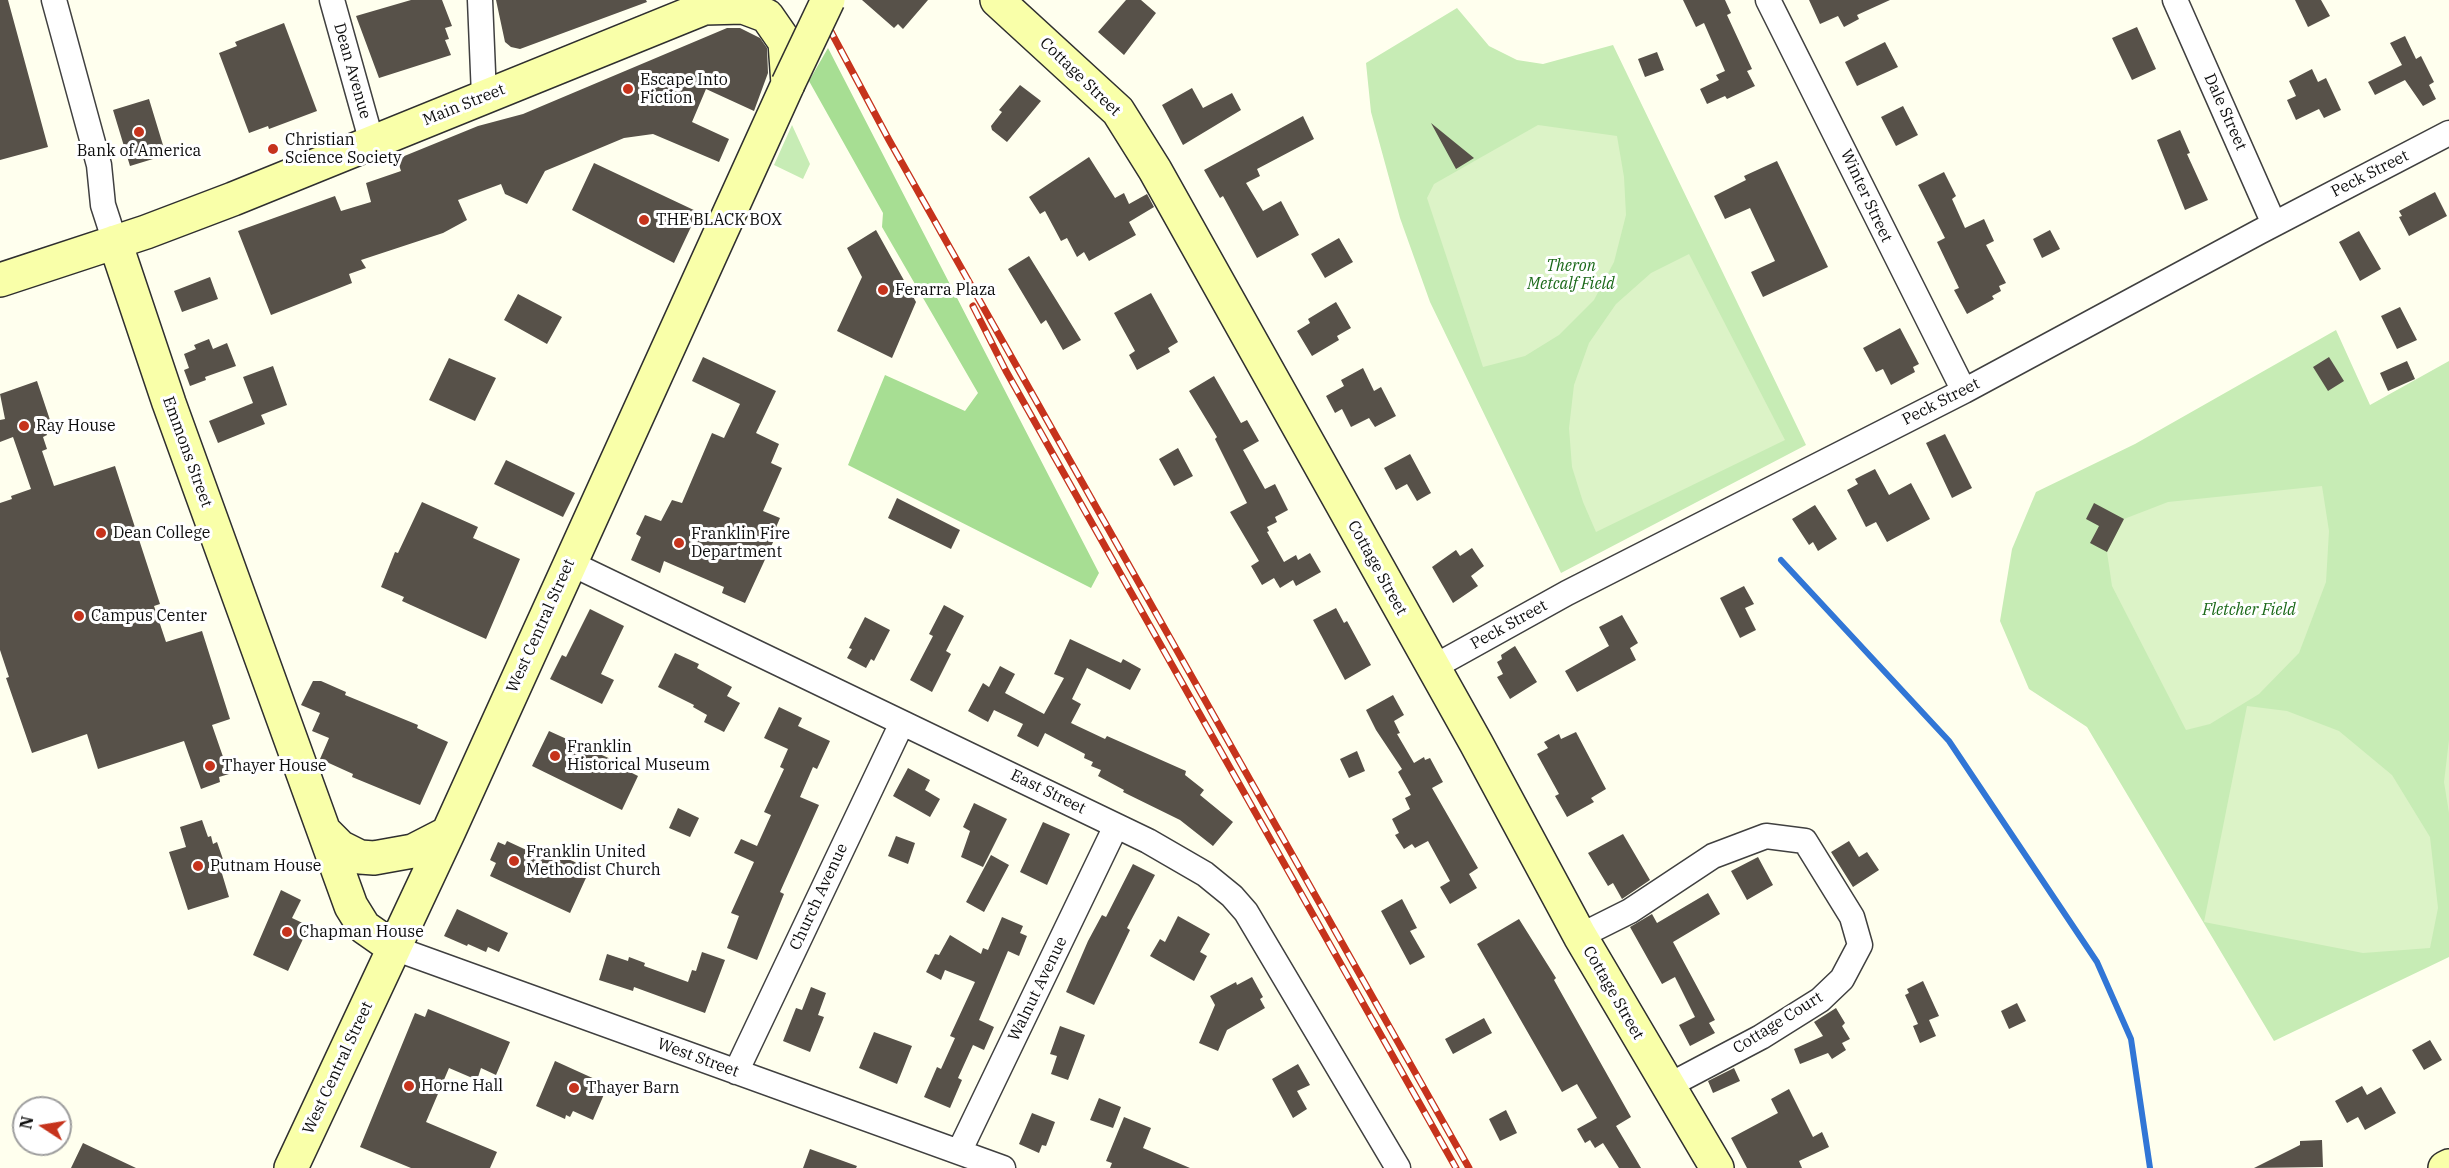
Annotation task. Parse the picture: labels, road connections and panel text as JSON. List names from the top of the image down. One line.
{"streets":{"main road":["Cottage Street","Main Street","Emmons Street","West Central Street"],"street":["Dean Avenue","Dale Street","Peck Street","Winter Street","East Street","Church Avenue","Walnut Avenue","Cottage Court","West Street"]},"crossings":[["Dean Avenue","Main Street"],["Cottage Street","Peck Street"],["Cottage Street","Cottage Court"],["Main Street","Emmons Street"],["Main Street","West Central Street"],["Dale Street","Peck Street"],["Peck Street","Winter Street"],["Emmons Street","West Central Street"],["Emmons Street","West Street"],["West Central Street","East Street"],["West Central Street","West Street"],["East Street","Church Avenue"],["East Street","Walnut Avenue"],["Church Avenue","West Street"],["Walnut Avenue","West Street"]],"parks":["Theron Metcalf Field","Fletcher Field"],"places":["Escape Into Fiction","Bank of America","Christian Science Society","THE BLACK BOX","Ferarra Plaza","Ray House","Dean College","Franklin Fire Department","Campus Center","Franklin Historical Museum","Thayer House","Franklin United Methodist Church","Putnam House","Chapman House","Horne Hall","Thayer Barn"],"north":"left"}
